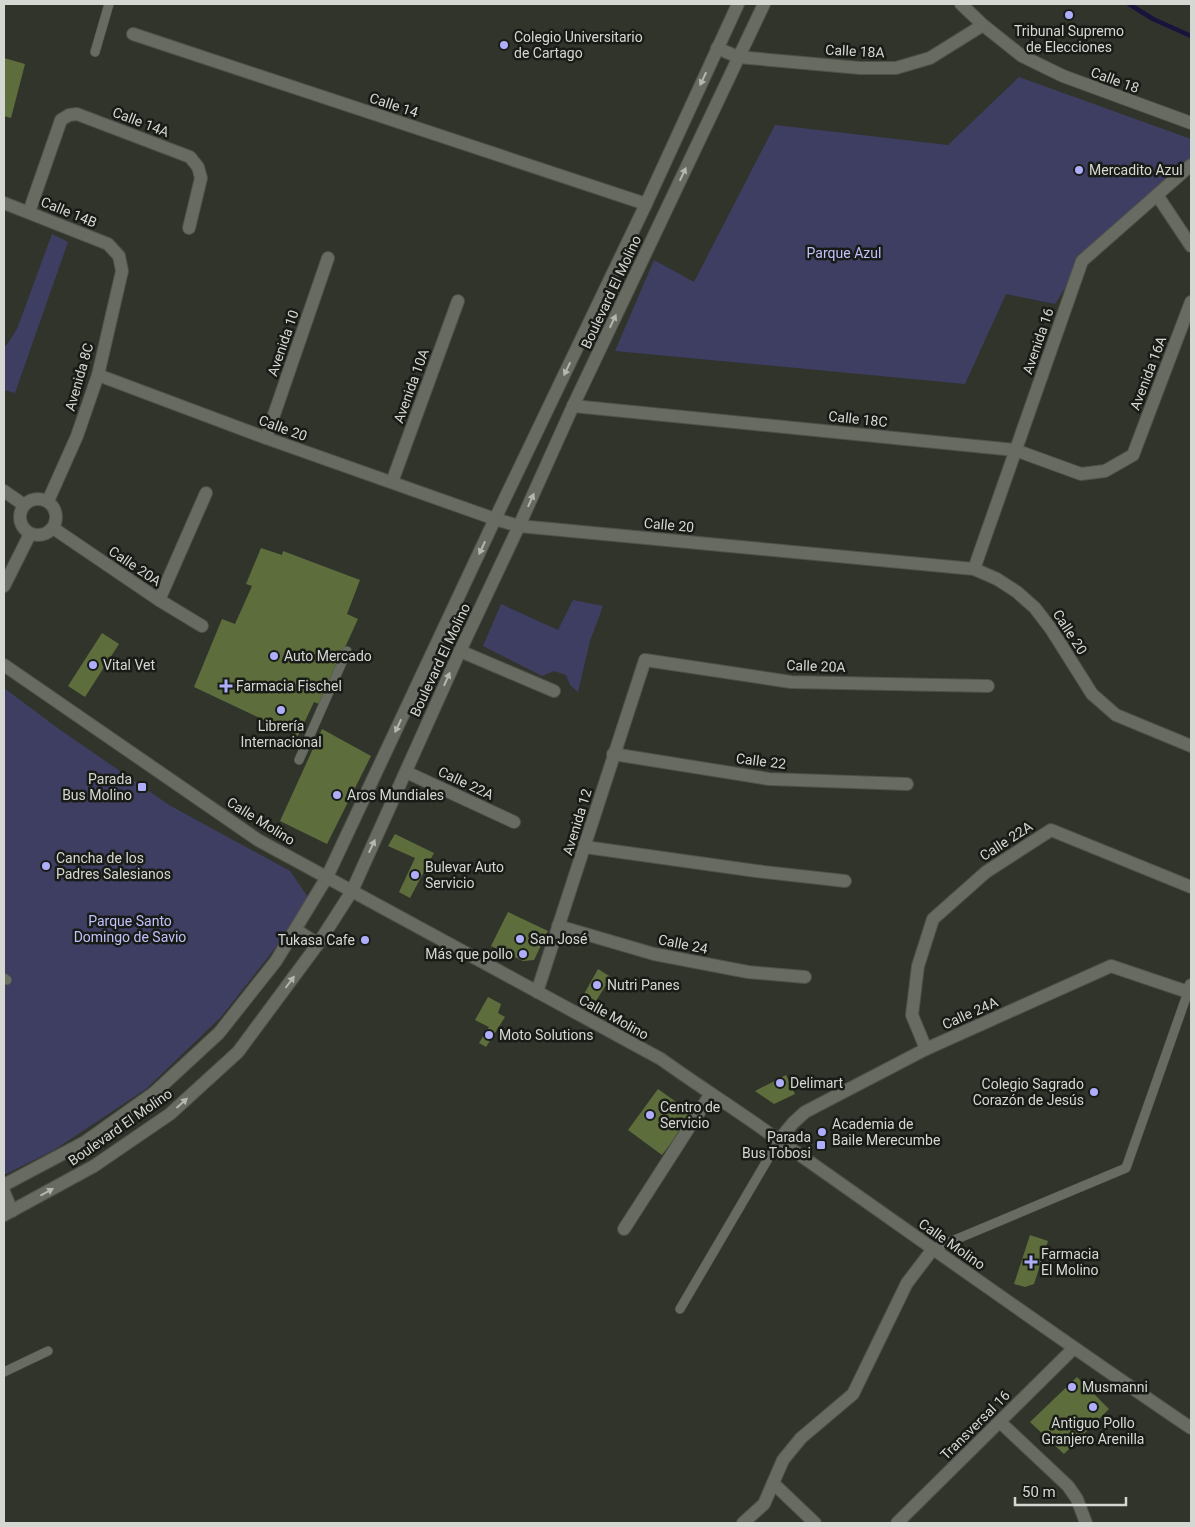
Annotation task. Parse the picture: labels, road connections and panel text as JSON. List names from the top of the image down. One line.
{"streets":{"street":["Calle 18A","Calle 18","Calle 14","Calle 14A","Calle 14B","Boulevard El Molino","Avenida 16","Avenida 10","Avenida 16A","Avenida 8C","Avenida 10A","Calle 18C","Calle 20","Calle 20A","Calle 22","Calle 22A","Calle Molino","Avenida 12","Calle 24","Calle 24A","Transversal 16"]},"crossings":[["Calle 18A","Calle 18"],["Calle 18A","Boulevard El Molino"],["Calle 14","Boulevard El Molino"],["Calle 14A","Calle 14B"],["Calle 14B","Avenida 8C"],["Boulevard El Molino","Calle 18C"],["Boulevard El Molino","Calle 20"],["Boulevard El Molino","Calle 22A"],["Boulevard El Molino","Calle Molino"],["Avenida 16","Calle 18C"],["Avenida 16","Calle 20"],["Avenida 10","Calle 20"],["Avenida 16A","Calle 18C"],["Avenida 8C","Calle 20"],["Avenida 8C","Calle 20A"],["Avenida 10A","Calle 20"],["Calle 20A","Avenida 12"],["Calle 22","Avenida 12"],["Calle 22A","Calle 24A"],["Calle Molino","Avenida 12"],["Calle Molino","Calle 24A"],["Calle Molino","Transversal 16"],["Avenida 12","Calle 24"]],"parks":["Parque Azul","Parque Santo Domingo de Savio"],"places":{"other":["Tribunal Supremo de Elecciones","Colegio Universitario de Cartago","Mercadito Azul","Auto Mercado","Vital Vet","Librería Internacional","Aros Mundiales","Cancha de los Padres Salesianos","Bulevar Auto Servicio","San José","Tukasa Cafe","Más que pollo","Nutri Panes","Moto Solutions","Delimart","Colegio Sagrado Corazón de Jesús","Centro de Servicio","Academia de Baile Merecumbe","Musmanni","Antiguo Pollo Granjero Arenilla"],"health":["Farmacia Fischel","Farmacia El Molino"],"transit":["Parada Bus Molino","Parada Bus Tobosi"]},"scale_bar":"50 m"}
